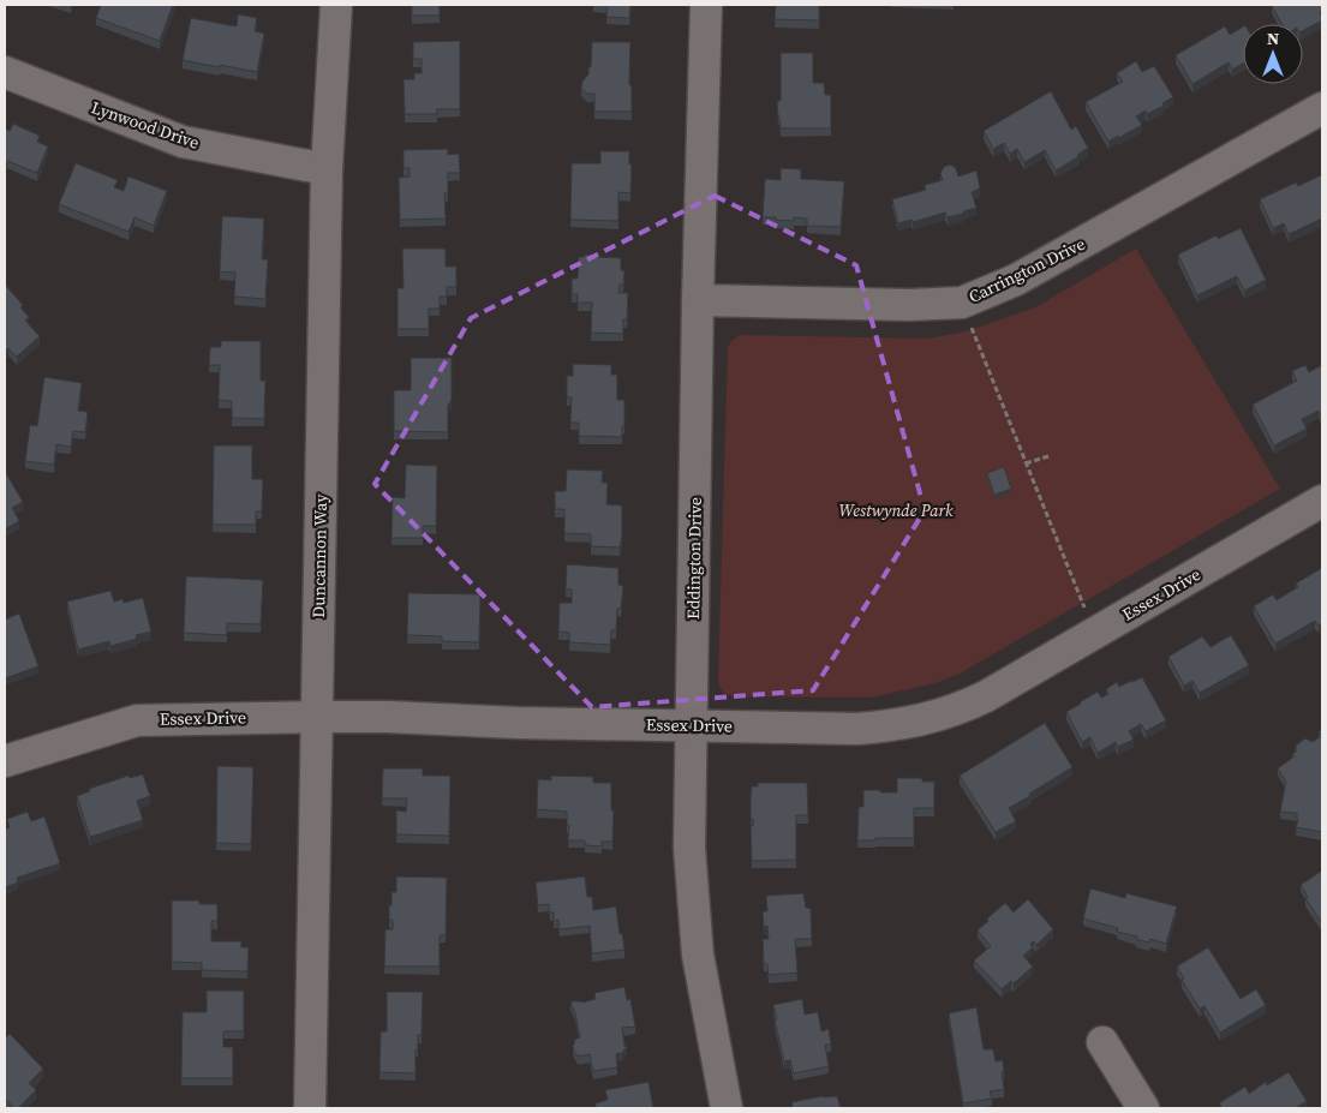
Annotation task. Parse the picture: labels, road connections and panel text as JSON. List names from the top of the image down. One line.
{"streets":{"street":["Lynwood Drive","Carrington Drive","Duncannon Way","Eddington Drive","Essex Drive"]},"crossings":[["Lynwood Drive","Duncannon Way"],["Carrington Drive","Eddington Drive"],["Duncannon Way","Essex Drive"],["Eddington Drive","Essex Drive"]],"parks":["Westwynde Park"],"north":"top"}
